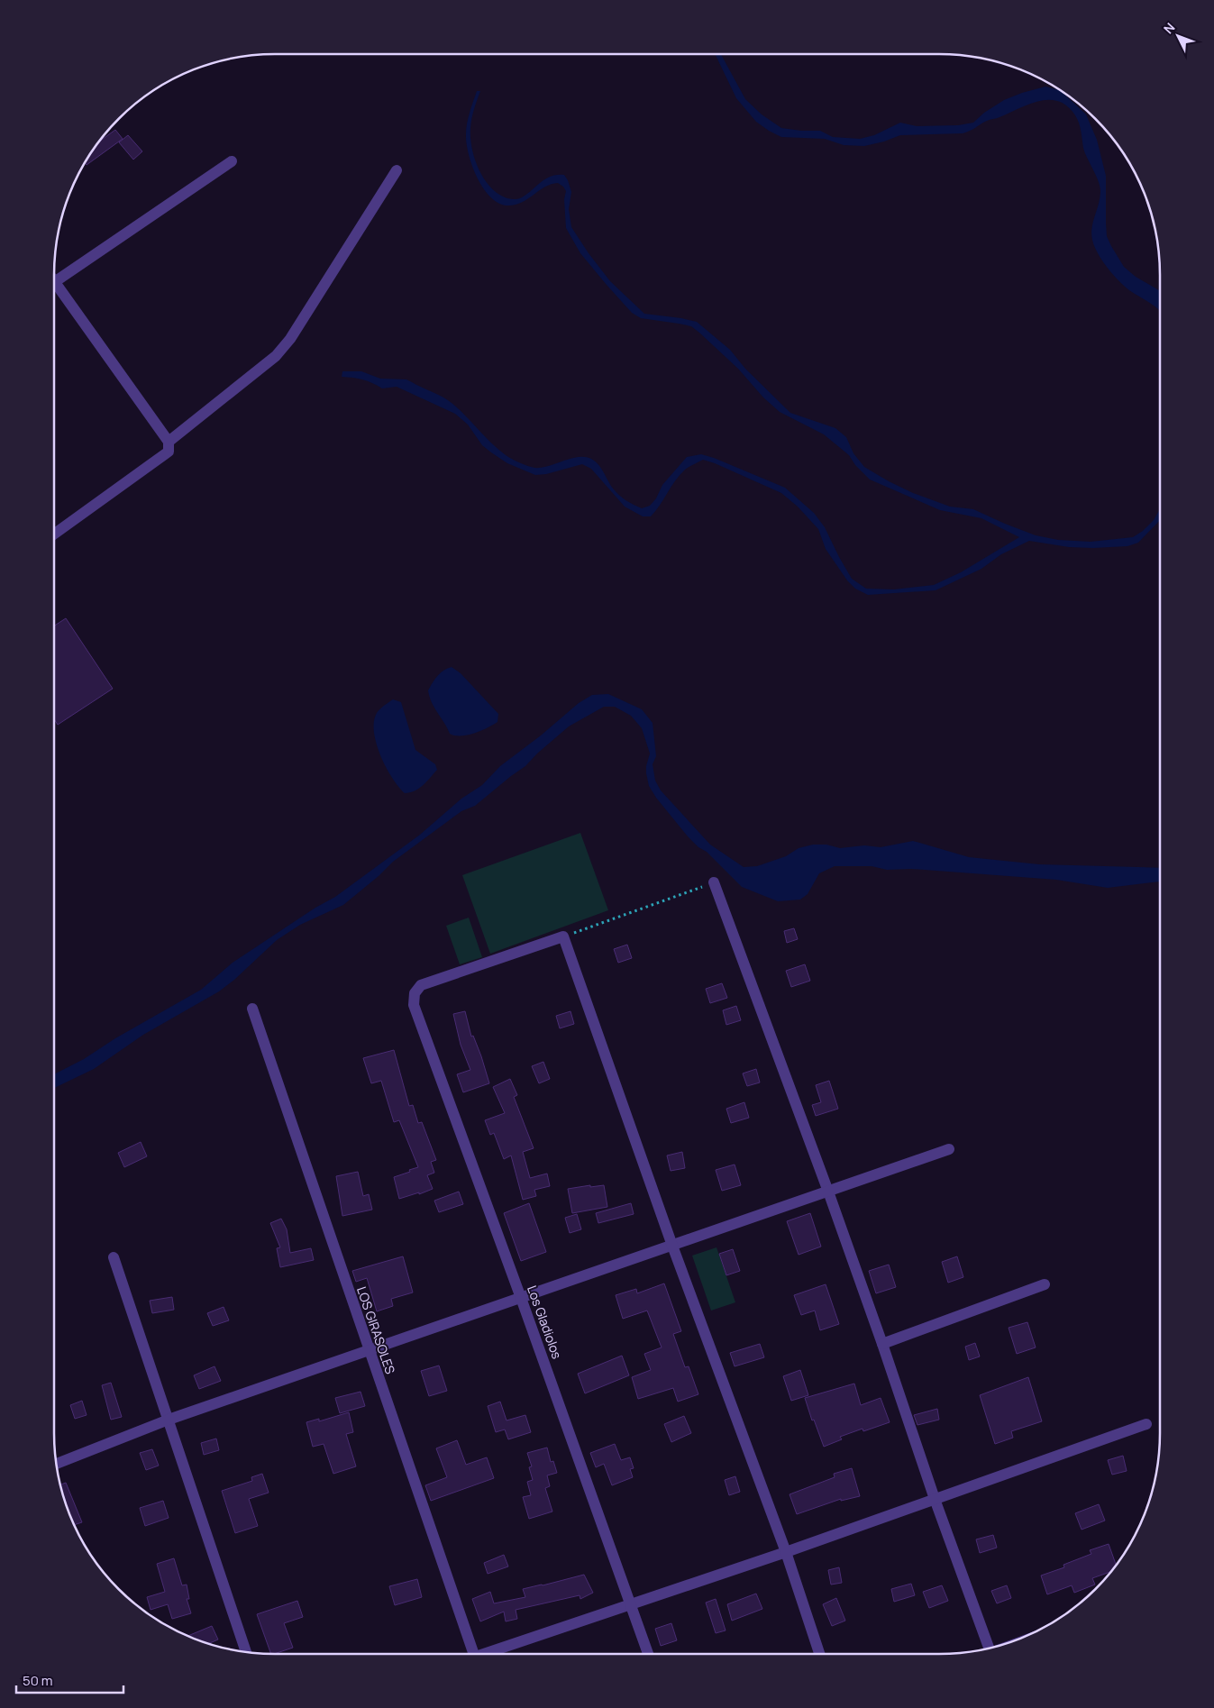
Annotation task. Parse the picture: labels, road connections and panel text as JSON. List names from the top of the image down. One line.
{"streets":{"street":["Los Gladiolos","LOS GIRASOLES"]},"scale_bar":"50 m","north":"top left"}
